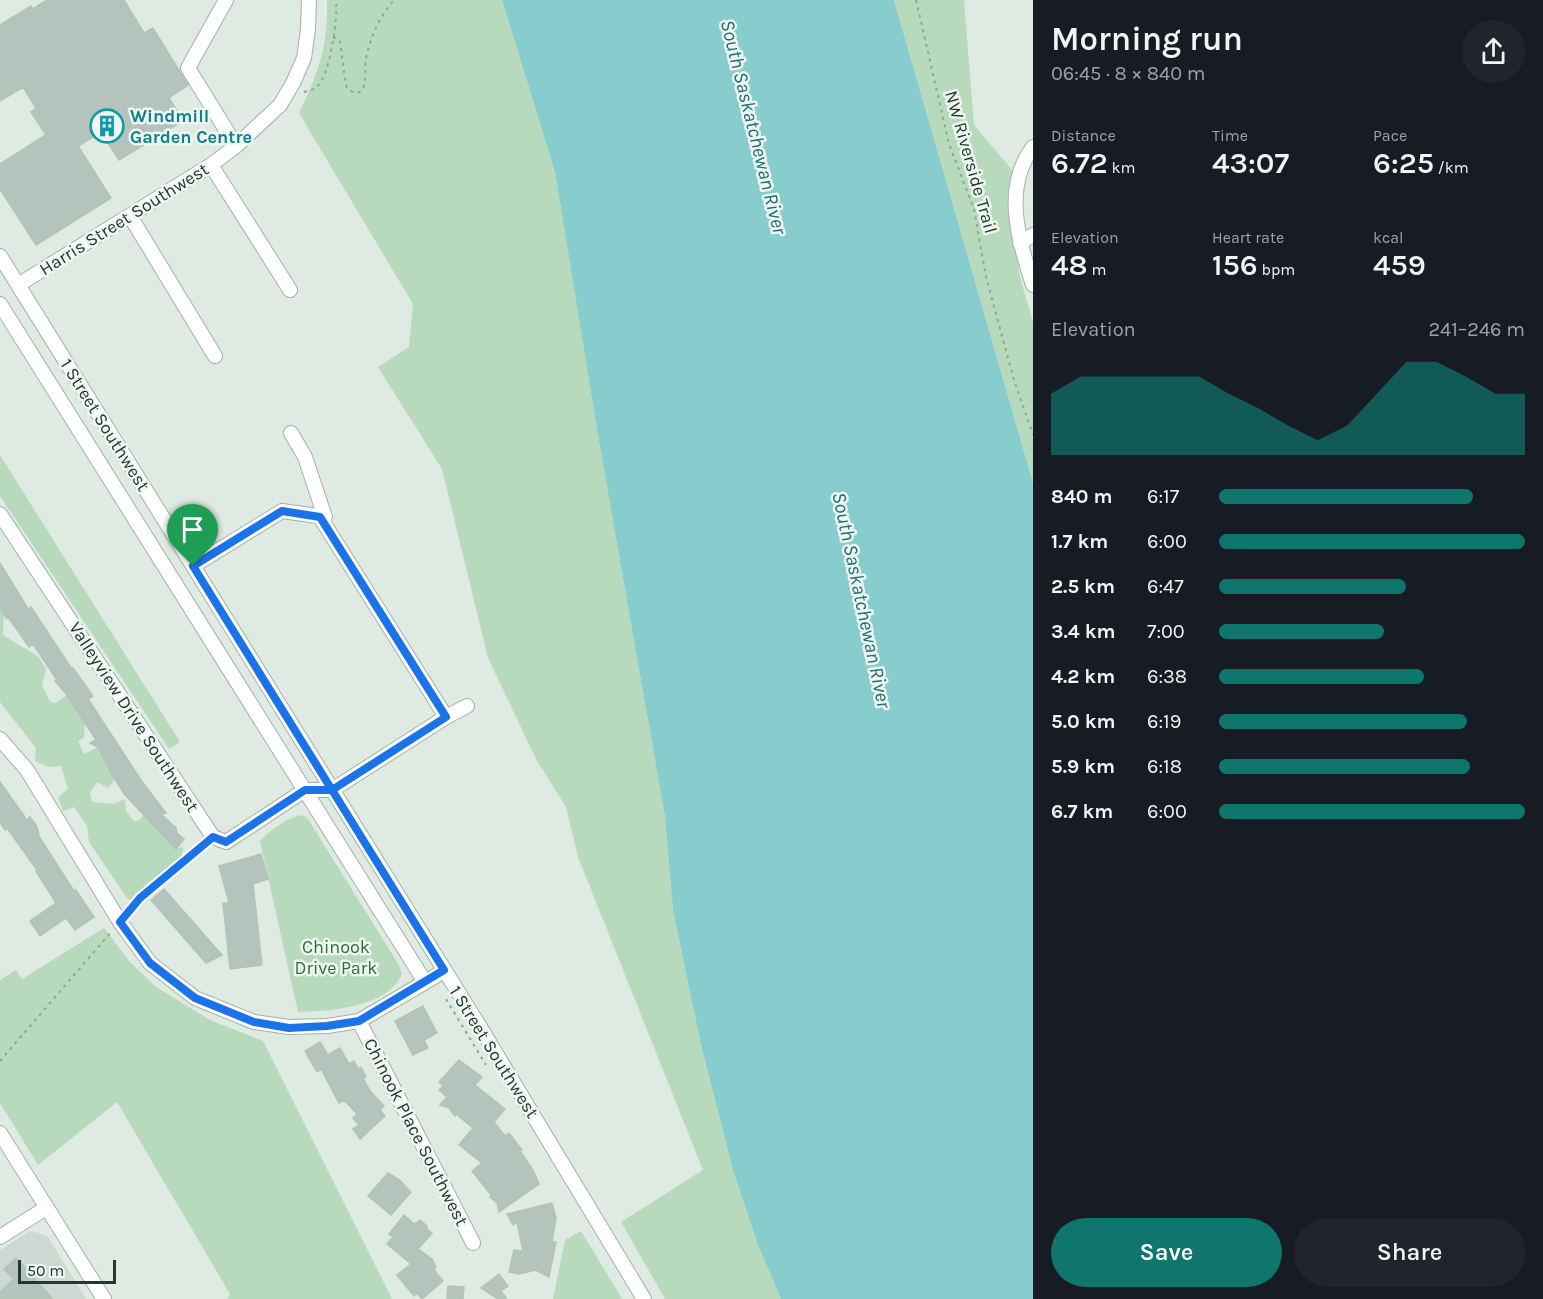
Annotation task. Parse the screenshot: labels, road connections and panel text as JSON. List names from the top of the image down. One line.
{"streets":{"street":["Harris Street Southwest","1 Street Southwest","Valleyview Drive Southwest","Chinook Place Southwest"],"path":["NW Riverside Trail"]},"crossings":[["Harris Street Southwest","1 Street Southwest"]],"water":["South Saskatchewan River"],"parks":["Chinook Drive Park"],"places":{"building":["Windmill Garden Centre"]},"scale_bar":"50 m","page":{"heading":["Morning run","06:45 · 8 × 840 m"],"stats":[["Distance","6.72 km"],["Time","43:07"],["Pace","6:25 /km"],["Elevation","48 m"],["Heart rate","156 bpm"],["kcal","459"]],"chart":["Elevation","241–246 m"],"list":[{"name":"840 m","note":"6:17"},{"name":"1.7 km","note":"6:00"},{"name":"2.5 km","note":"6:47"},{"name":"3.4 km","note":"7:00"},{"name":"4.2 km","note":"6:38"},{"name":"5.0 km","note":"6:19"},{"name":"5.9 km","note":"6:18"},{"name":"6.7 km","note":"6:00"}],"buttons":["Save","Share"],"scale":"50 m"}}
